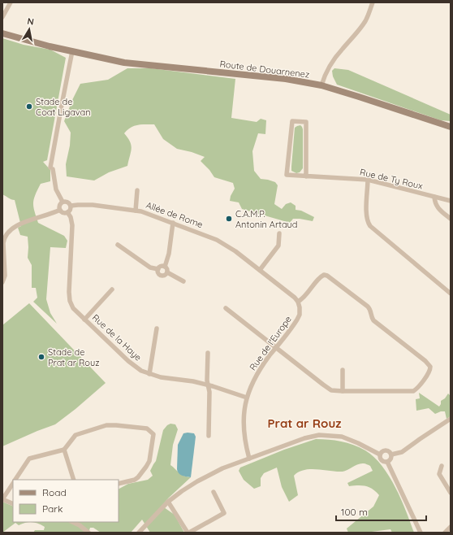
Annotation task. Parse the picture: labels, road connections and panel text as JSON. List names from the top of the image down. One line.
{"streets":{"main road":["Route de Douarnenez"],"street":["Rue de Ty Roux","Allée de Rome","Rue de la Haye","Rue de l'Europe"]},"crossings":[["Allée de Rome","Rue de la Haye"],["Rue de la Haye","Rue de l'Europe"]],"districts":["Prat ar Rouz"],"places":["Stade de Coat Ligavan","C.A.M.P. Antonin Artaud","Stade de Prat ar Rouz"],"legend":["Road","Park"],"scale_bar":"100 m","north":"top"}
